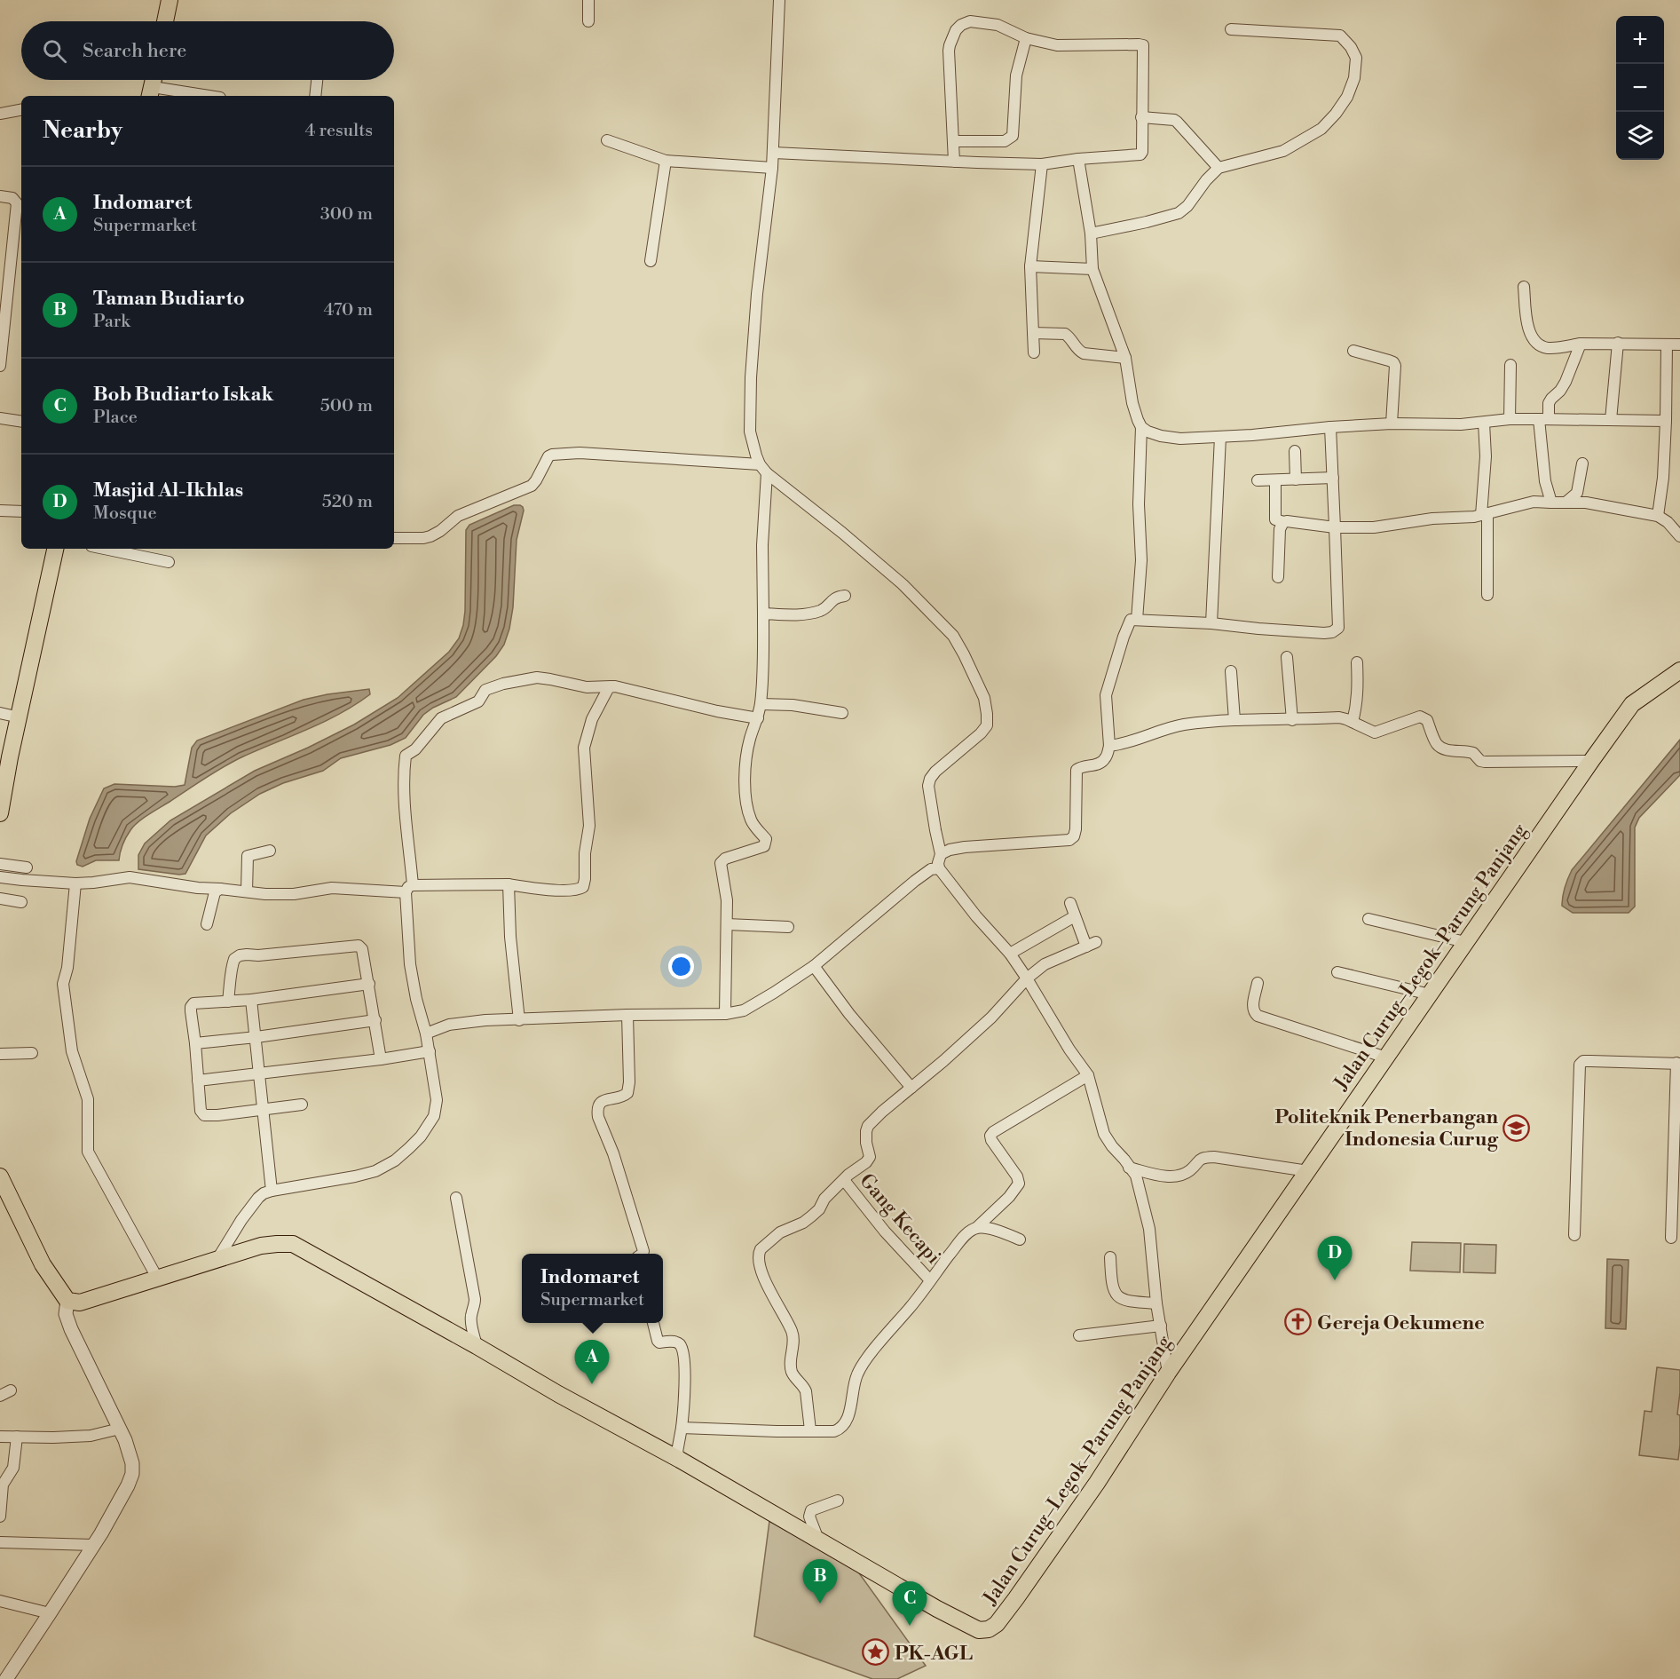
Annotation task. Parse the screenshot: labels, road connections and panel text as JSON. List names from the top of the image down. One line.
{"streets":{"main road":["Jalan Curug–Legok–Parung Panjang"],"street":["Gang Kecapi"]},"places":{"school or university":["Politeknik Penerbangan Indonesia Curug"],"church":["Gereja Oekumene"],"place":["PK-AGL"]},"page":{"map_buttons":["+","−"],"search":"Search here","heading":["Nearby","4 results"],"list":[{"mark":"A","name":"Indomaret","note":"Supermarket","value":"300 m"},{"mark":"B","name":"Taman Budiarto","note":"Park","value":"470 m"},{"mark":"C","name":"Bob Budiarto Iskak","note":"Place","value":"500 m"},{"mark":"D","name":"Masjid Al-Ikhlas","note":"Mosque","value":"520 m"}],"pins":["D","A","B","C"],"popup":["Indomaret","Supermarket"]}}
